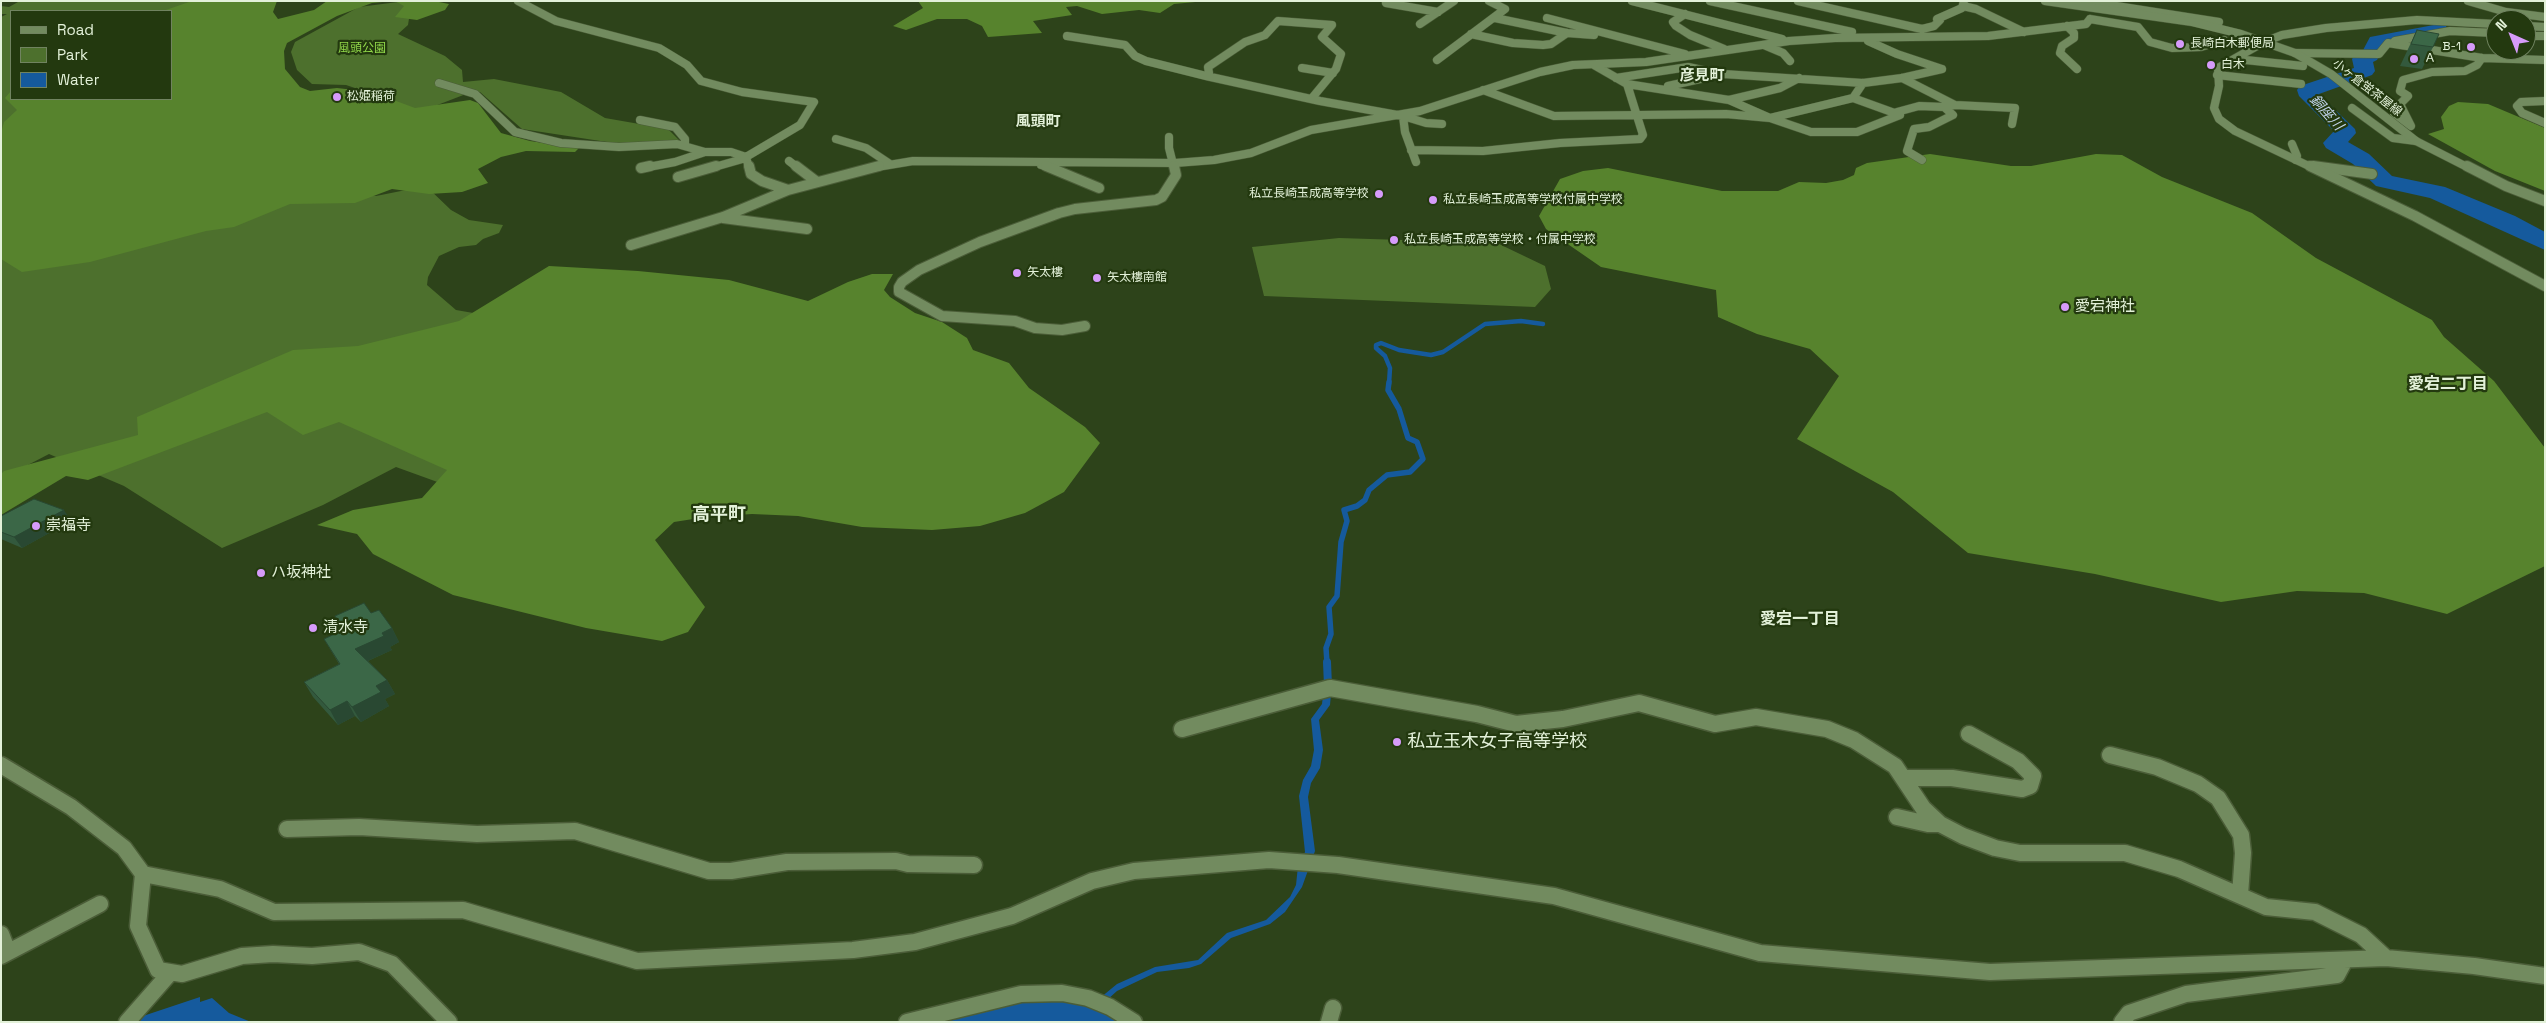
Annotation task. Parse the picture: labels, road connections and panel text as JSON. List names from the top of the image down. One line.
{"streets":{"street":["小ヶ倉蛍茶屋線"]},"districts":["彦見町","風頭町","愛宕二丁目","高平町","愛宕一丁目"],"water":["銅座川"],"parks":["風頭公園"],"places":["長崎白木郵便局","B-1","Ａ","白木","松姫稲荷","私立長崎玉成高等学校","私立長崎玉成高等学校付属中学校","私立長崎玉成高等学校・付属中学校","矢太樓","矢太樓南館","愛宕神社","崇福寺","ハ坂神社","清水寺","私立玉木女子高等学校"],"legend":["Road","Park","Water"],"north":"top left"}
